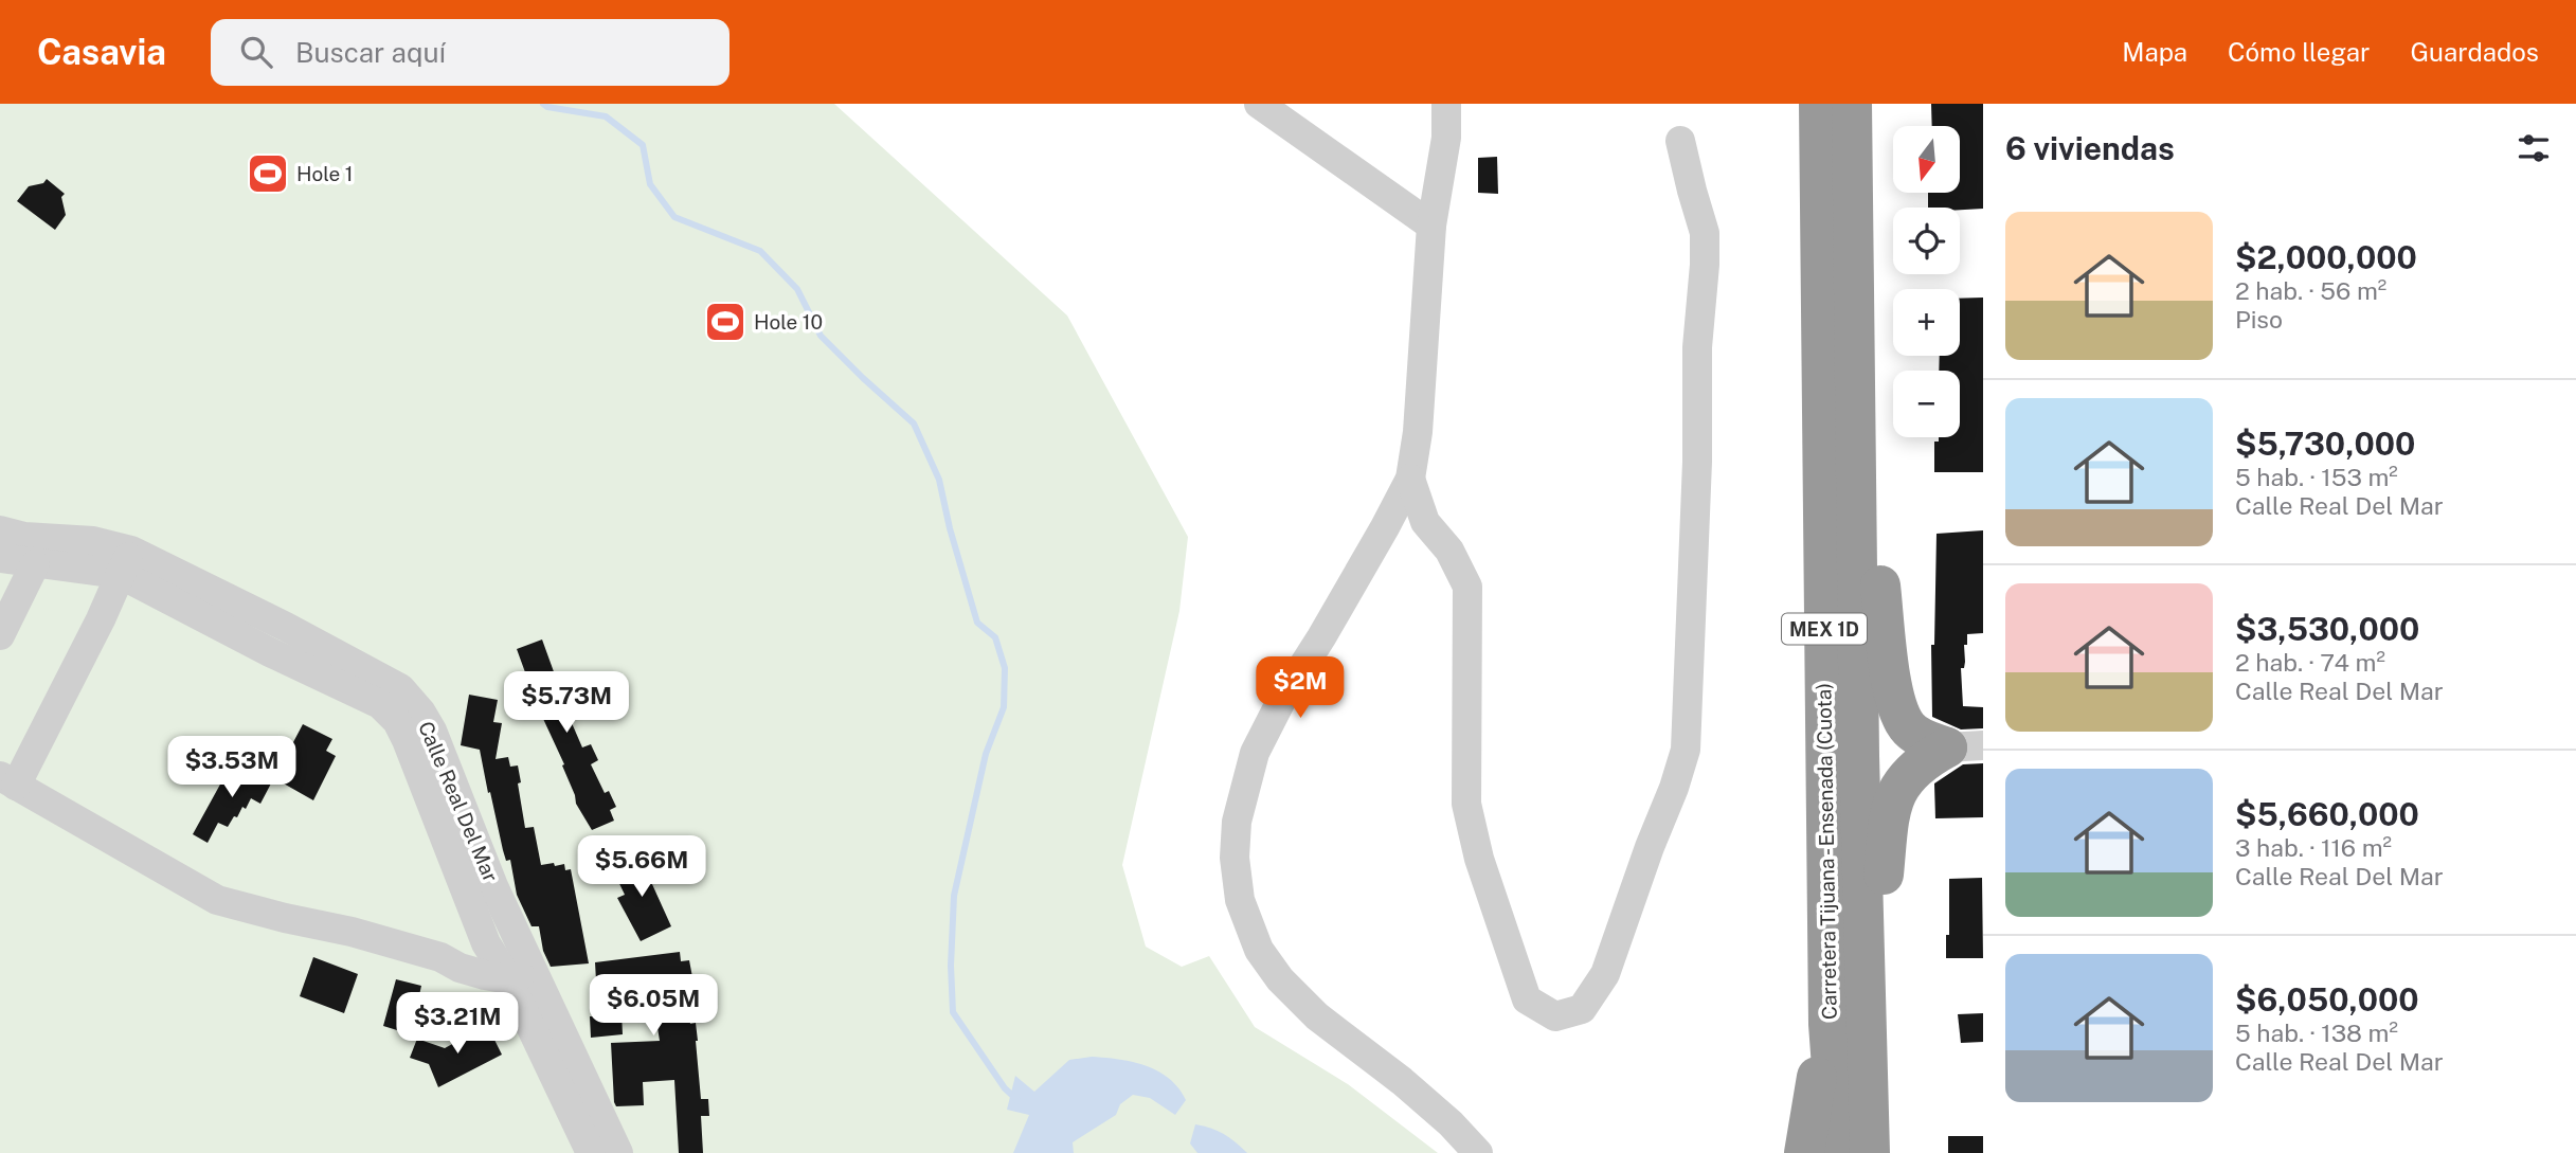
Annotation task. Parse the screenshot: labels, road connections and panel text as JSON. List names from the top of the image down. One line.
{"streets":{"highway":["MEX 1D","Carretera Tijuana - Ensenada (Cuota)"],"street":["Calle Real Del Mar"]},"places":{"sports":["Hole 1","Hole 10"]},"north":"bottom","page":{"header":"Casavia","search":"Buscar aquí","nav":["Mapa","Cómo llegar","Guardados"],"heading":"6 viviendas","map_buttons":["+","−"],"list":[{"name":"$2,000,000","note":"2 hab. · 56 m² · Piso"},{"name":"$5,730,000","note":"5 hab. · 153 m² · Calle Real Del Mar"},{"name":"$3,530,000","note":"2 hab. · 74 m² · Calle Real Del Mar"},{"name":"$5,660,000","note":"3 hab. · 116 m² · Calle Real Del Mar"},{"name":"$6,050,000","note":"5 hab. · 138 m² · Calle Real Del Mar"}],"price":["$2M","$5.73M","$3.53M","$5.66M","$6.05M","$3.21M"]}}
